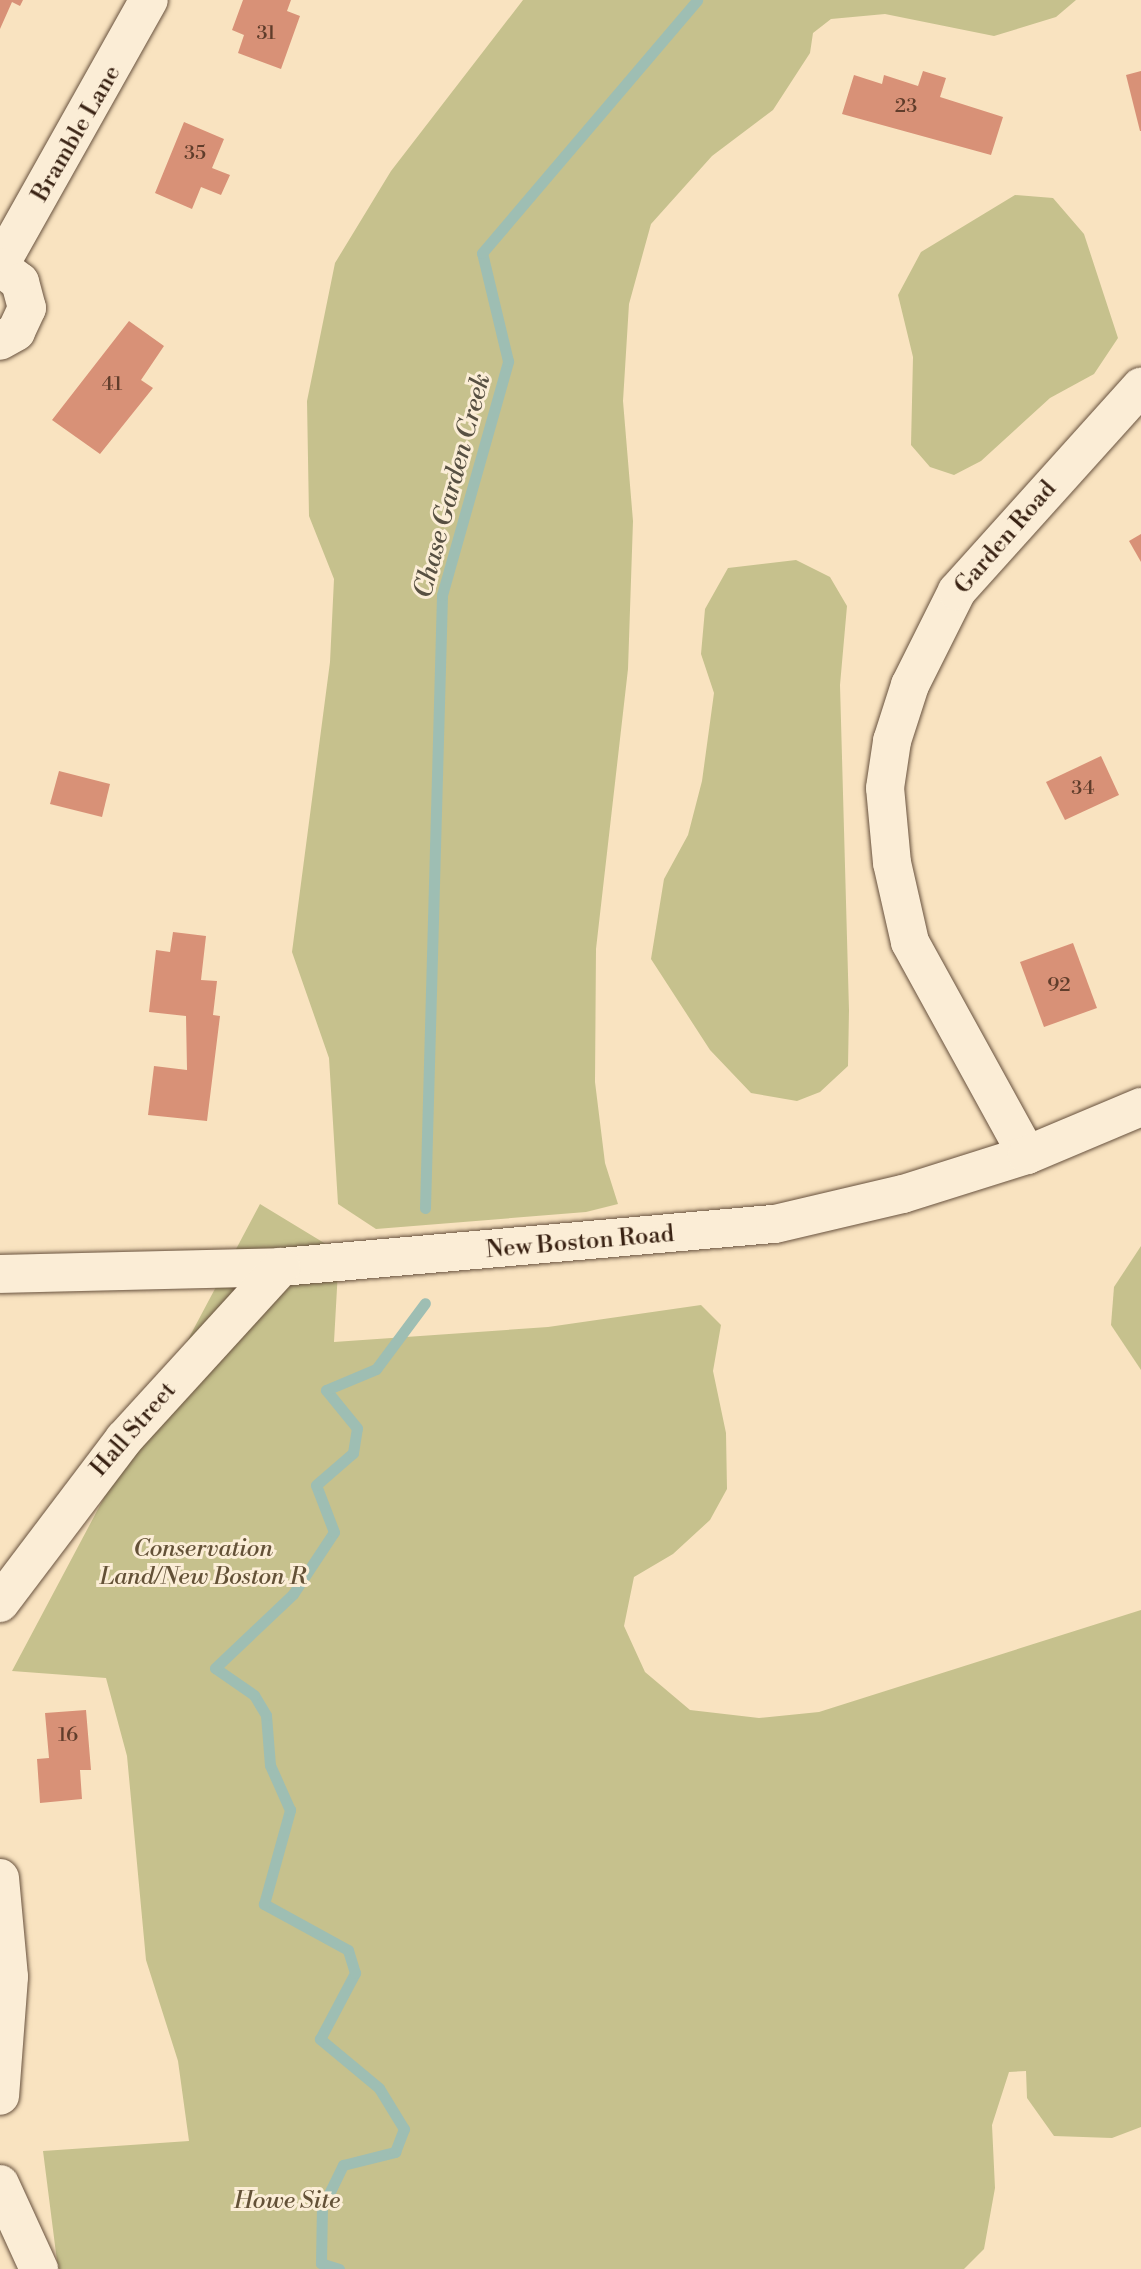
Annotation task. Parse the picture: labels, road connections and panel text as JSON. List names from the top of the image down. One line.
{"streets":{"street":["Bramble Lane","Garden Road","New Boston Road","Hall Street"]},"crossings":[["Garden Road","New Boston Road"],["New Boston Road","Hall Street"]],"water":["Chase Garden Creek"],"parks":["Conservation Land/New Boston R","Howe Site"],"house_numbers":["31","23","35","41","34","92","16"]}
